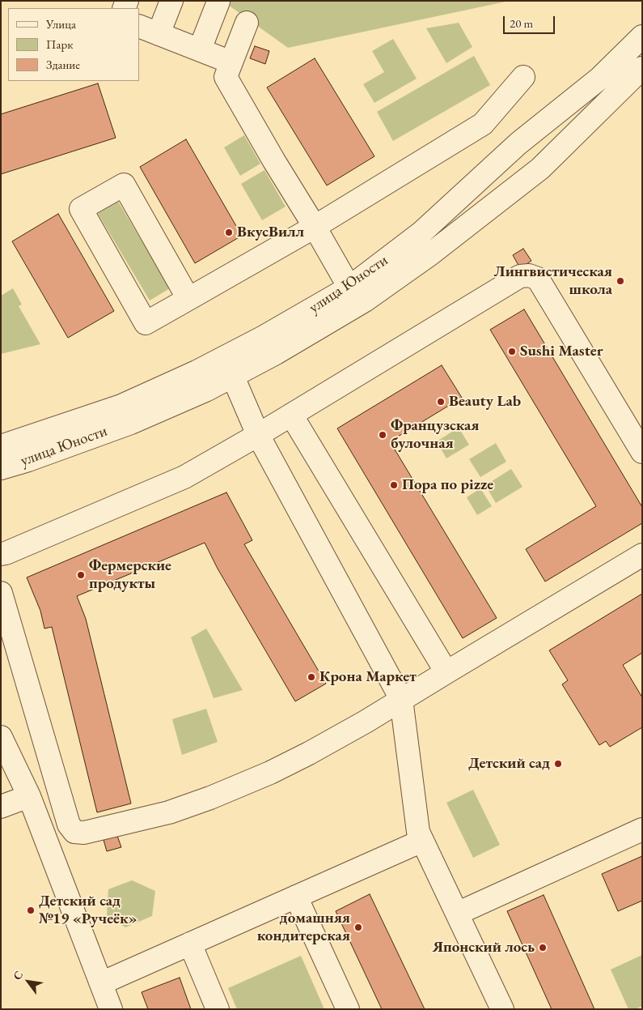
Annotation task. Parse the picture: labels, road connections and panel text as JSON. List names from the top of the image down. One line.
{"streets":{"street":["улица Юности"]},"places":["ВкусВилл","Лингвистическая школа","Sushi Master","Beauty Lab","Французская булочная","Пора по pizze","Фермерские продукты","Крона Маркет","Детский сад","Детский сад №19 «Ручеёк»","домашняя кондитерская","Японский лось"],"legend":["Улица","Парк","Здание"],"scale_bar":"20 m","north":"top left"}
